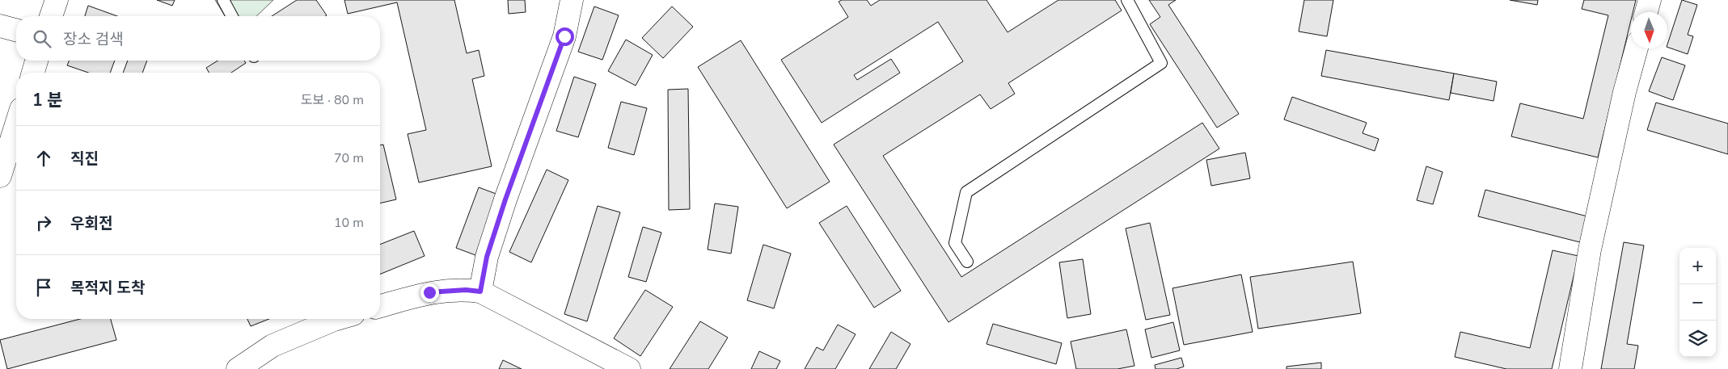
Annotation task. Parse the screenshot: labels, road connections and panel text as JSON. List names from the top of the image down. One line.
{"north":"bottom","page":{"search":"장소 검색","heading":["1 분","도보 · 80 m"],"list":[["직진","70 m"],["우회전","10 m"],"목적지 도착"],"map_buttons":["+","−"]}}
